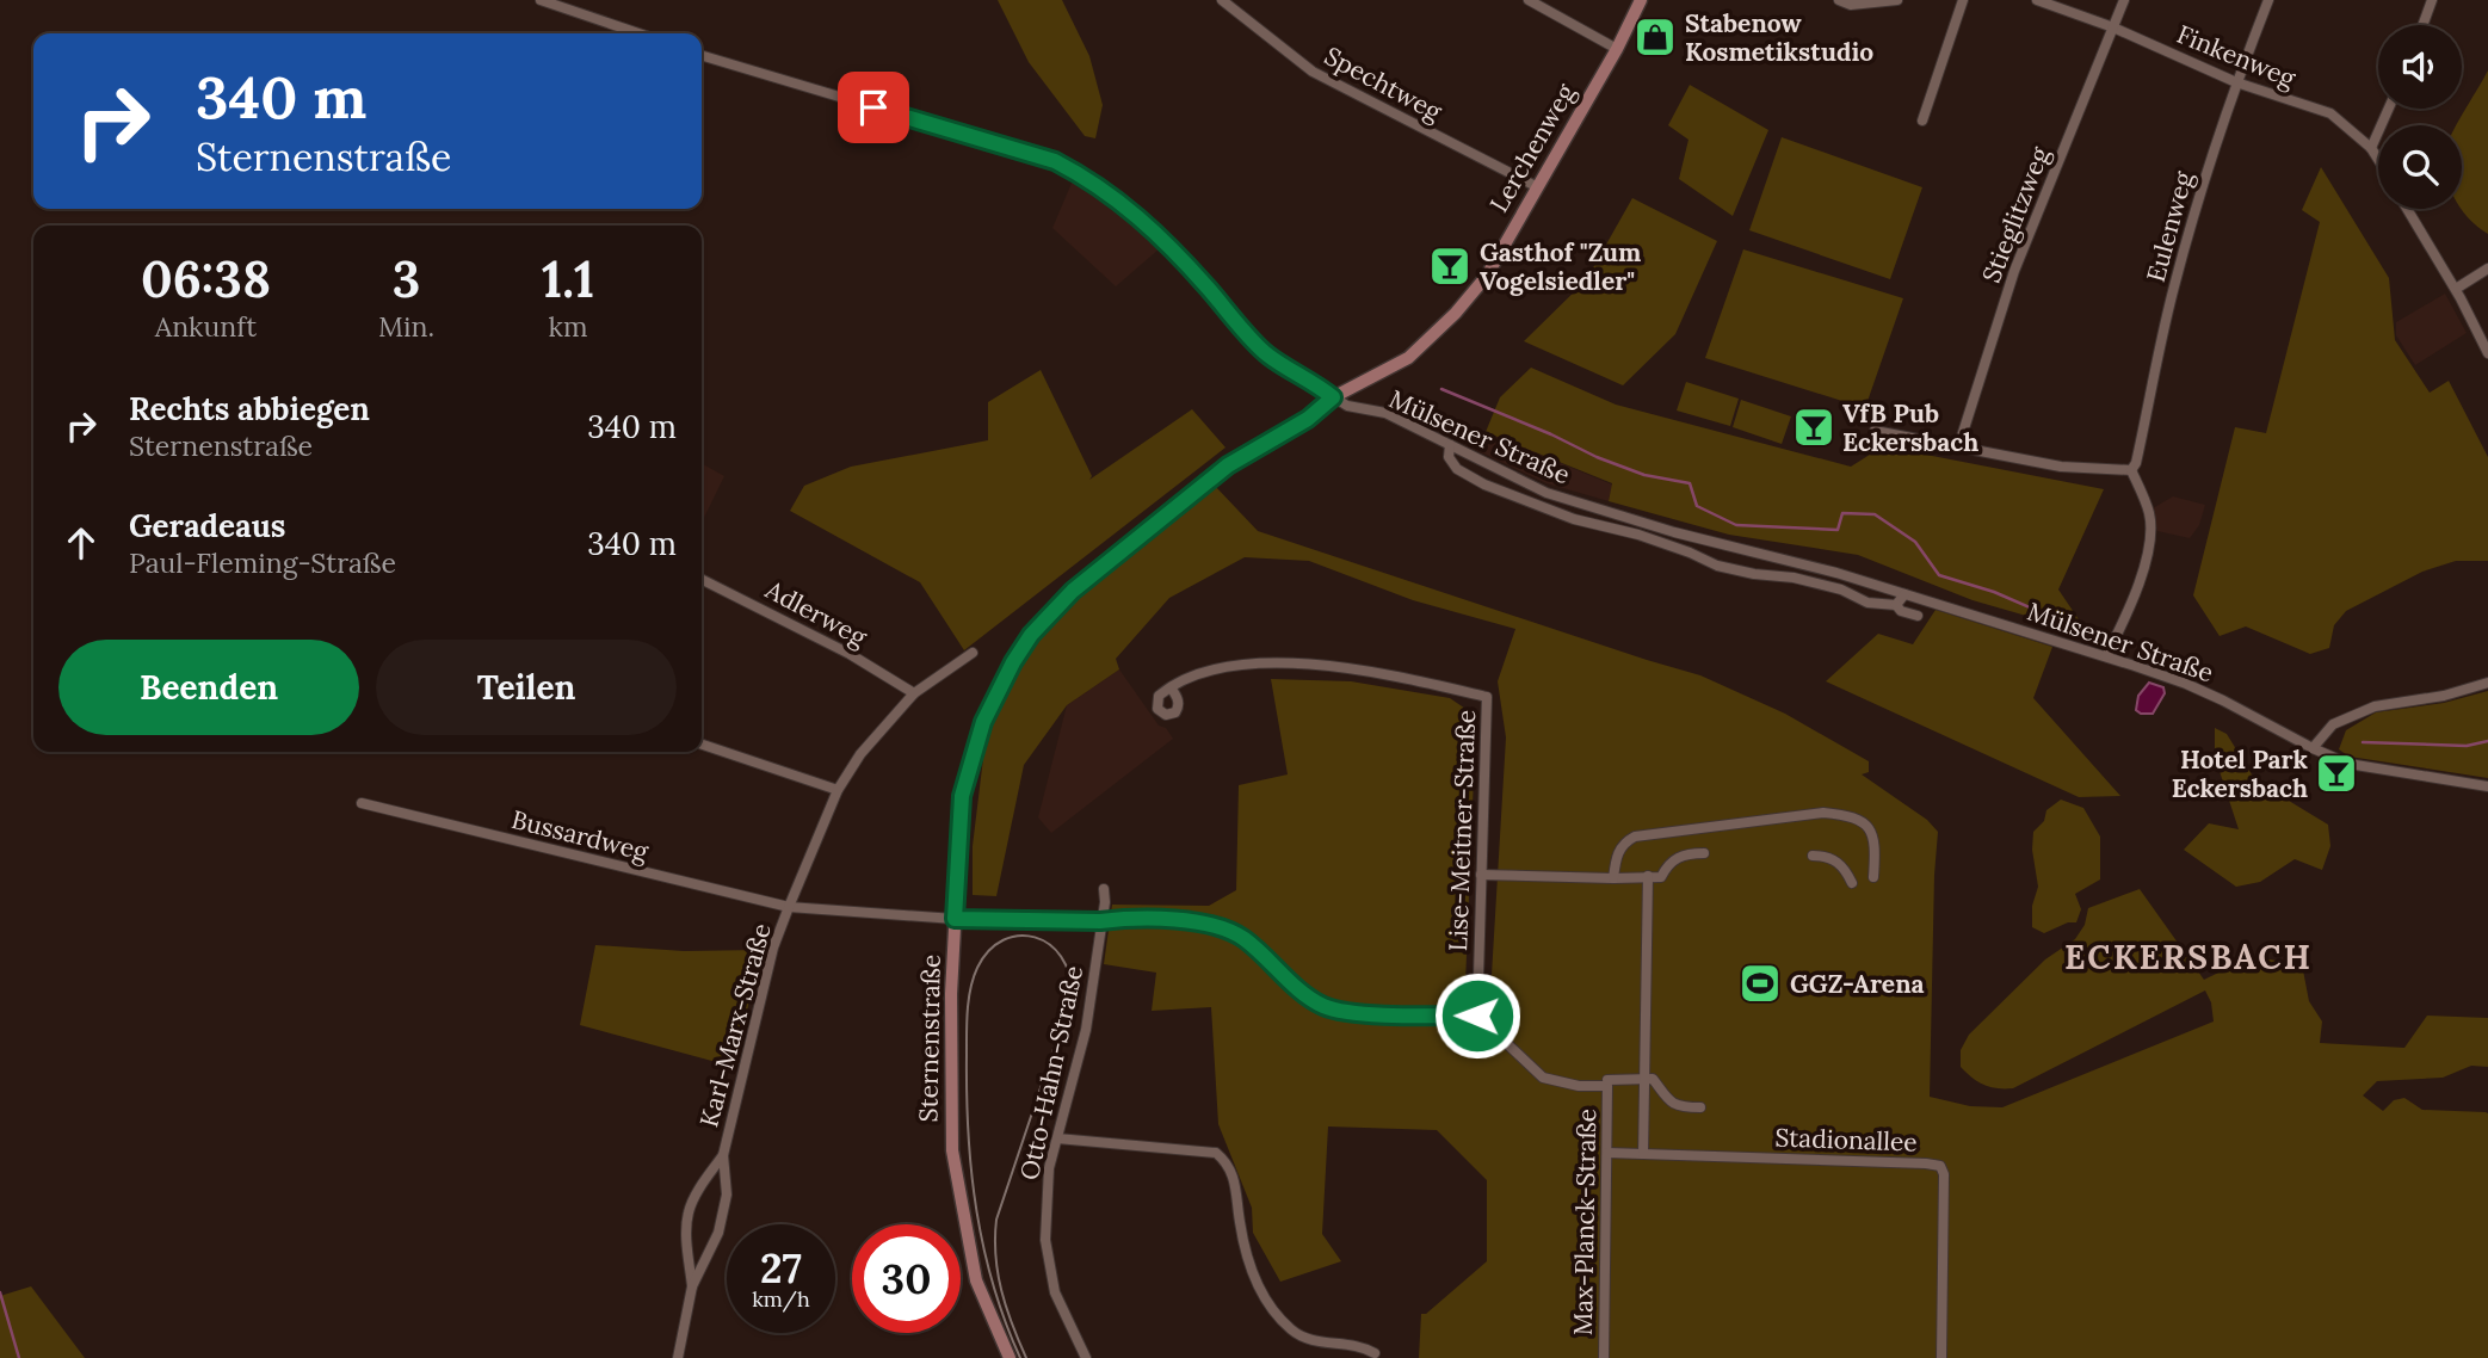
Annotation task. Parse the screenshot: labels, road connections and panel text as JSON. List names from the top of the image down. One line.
{"streets":{"street":["Finkenweg","Spechtweg","Lerchenweg","Stieglitzweg","Eulenweg","Mülsener Straße","Adlerweg","Lise-Meitner-Straße","Bussardweg","Karl-Marx-Straße","Sternenstraße","Otto-Hahn-Straße","Stadionallee","Max-Planck-Straße"]},"crossings":[["Finkenweg","Stieglitzweg"],["Finkenweg","Eulenweg"],["Spechtweg","Lerchenweg"],["Lerchenweg","Mülsener Straße"],["Lerchenweg","Sternenstraße"],["Adlerweg","Karl-Marx-Straße"],["Lise-Meitner-Straße","Bussardweg"],["Bussardweg","Karl-Marx-Straße"],["Bussardweg","Sternenstraße"],["Bussardweg","Otto-Hahn-Straße"],["Stadionallee","Max-Planck-Straße"]],"districts":["ECKERSBACH"],"places":{"shop":["Stabenow Kosmetikstudio"],"bar":["Gasthof \"Zum Vogelsiedler\"","VfB Pub Eckersbach","Hotel Park Eckersbach"],"sports":["GGZ-Arena"]},"page":{"turn":["340 m","Sternenstraße"],"eta":["06:38","Ankunft","3","Min.","1.1","km"],"list":[{"name":"Rechts abbiegen","note":"Sternenstraße","value":"340 m"},{"name":"Geradeaus","note":"Paul-Fleming-Straße","value":"340 m"}],"buttons":["Beenden","Teilen"],"speed":"27 km/h","limit":"30"}}
